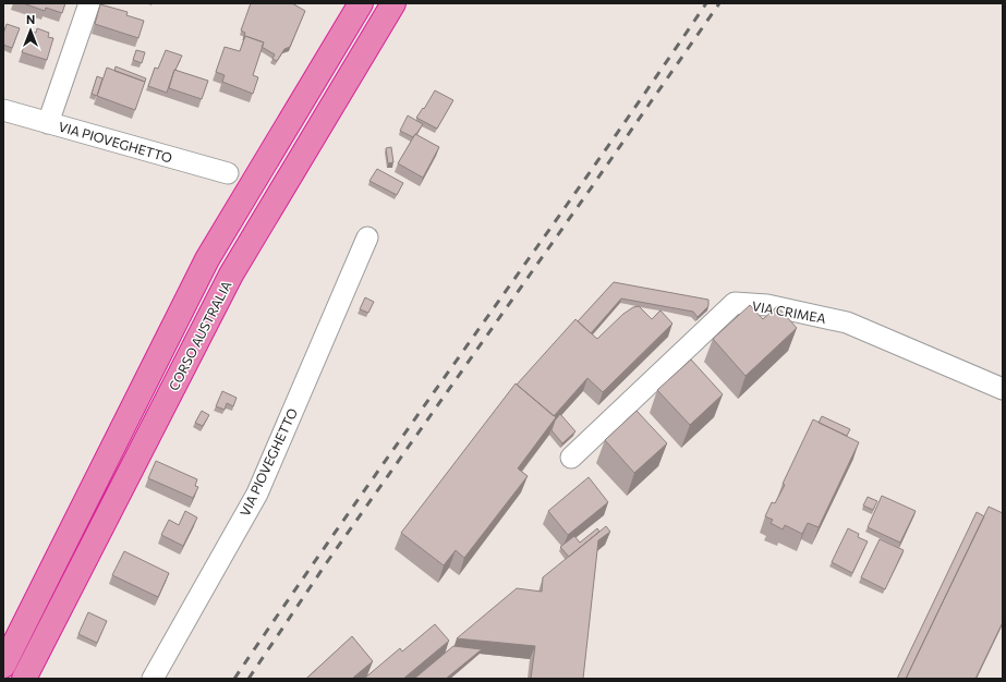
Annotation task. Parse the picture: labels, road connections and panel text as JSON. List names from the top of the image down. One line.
{"streets":{"highway":["CORSO AUSTRALIA"],"street":["VIA PIOVEGHETTO","VIA CRIMEA"]},"north":"top"}
